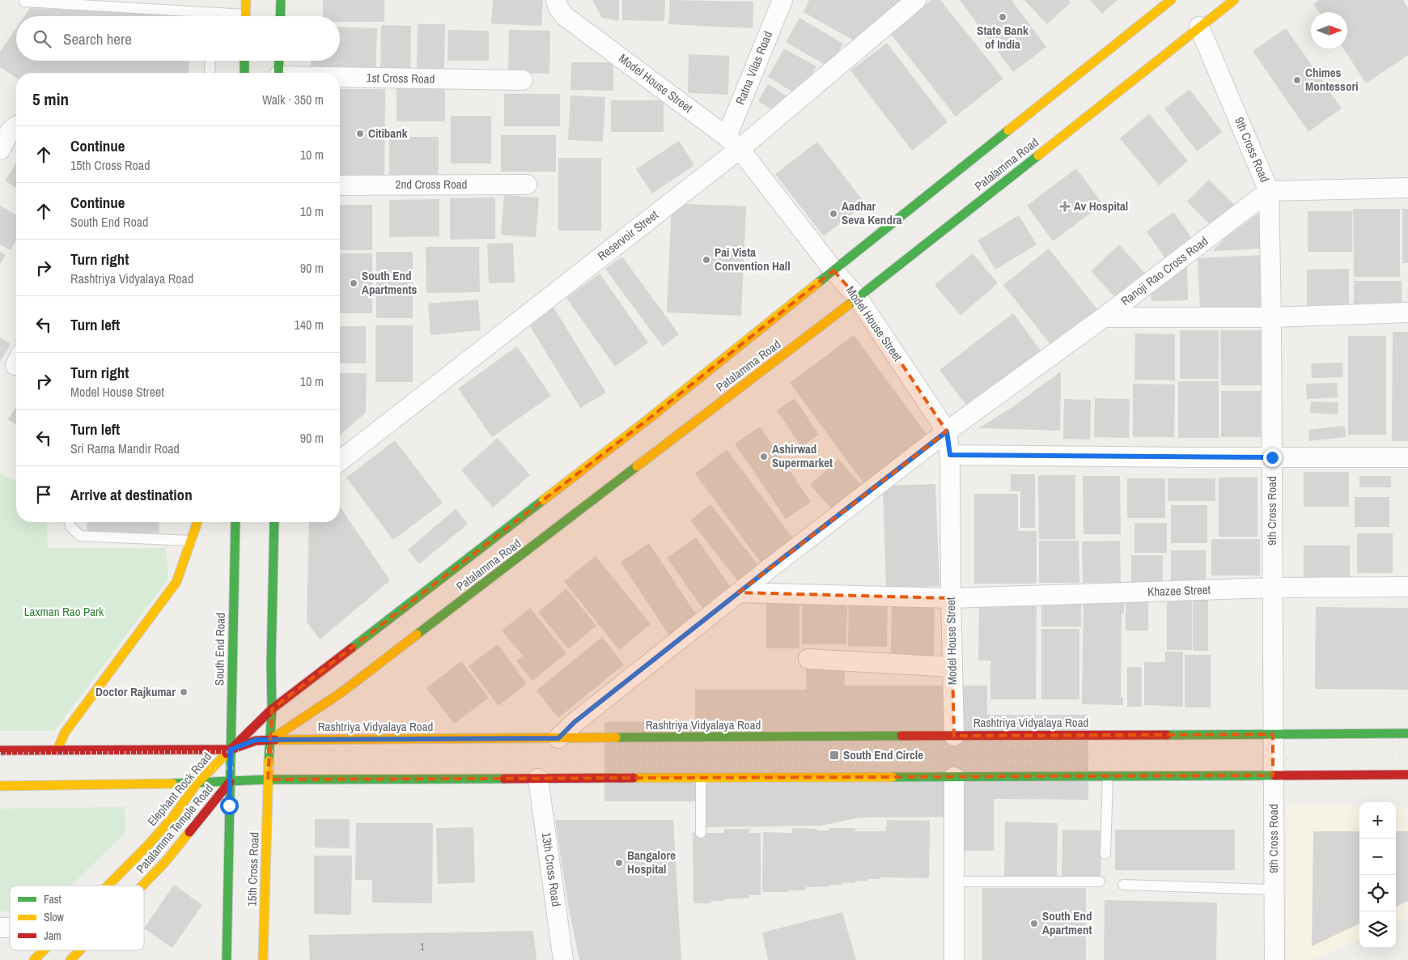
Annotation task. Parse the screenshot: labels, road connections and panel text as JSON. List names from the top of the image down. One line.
{"streets":{"main road":["Patalamma Road","South End Road","Rashtriya Vidyalaya Road","Elephant Rock Road","Patalamma Temple Road","15th Cross Road"],"street":["Ratna Vilas Road","1st Cross Road","Model House Street","9th Cross Road","2nd Cross Road","Reservoir Street","Ranoji Rao Cross Road","Khazee Street","13th Cross Road"]},"crossings":[["Ratna Vilas Road","Model House Street"],["Ratna Vilas Road","Reservoir Street"],["Model House Street","Patalamma Road"],["Model House Street","Reservoir Street"],["Model House Street","Ranoji Rao Cross Road"],["Model House Street","Khazee Street"],["Model House Street","Rashtriya Vidyalaya Road"],["9th Cross Road","Patalamma Road"],["9th Cross Road","Ranoji Rao Cross Road"],["9th Cross Road","Khazee Street"],["9th Cross Road","Rashtriya Vidyalaya Road"],["Patalamma Road","Rashtriya Vidyalaya Road"],["Patalamma Road","Elephant Rock Road"],["Ranoji Rao Cross Road","Khazee Street"],["Ranoji Rao Cross Road","Rashtriya Vidyalaya Road"],["South End Road","Rashtriya Vidyalaya Road"],["South End Road","Elephant Rock Road"],["South End Road","Patalamma Temple Road"],["South End Road","15th Cross Road"],["Rashtriya Vidyalaya Road","Elephant Rock Road"],["Elephant Rock Road","Patalamma Temple Road"],["Patalamma Temple Road","15th Cross Road"]],"parks":["Laxman Rao Park"],"places":{"other":["State Bank of India","Chimes Montessori","Citibank","Aadhar Seva Kendra","Pai Vista Convention Hall","South End Apartments","Ashirwad Supermarket","Doctor Rajkumar","Bangalore Hospital","South End Apartment"],"health":["Av Hospital"],"transit":["South End Circle"]},"house_numbers":["1"],"legend":["Fast","Slow","Jam"],"north":"right","page":{"search":"Search here","heading":["5 min","Walk · 350 m"],"list":[["Continue","15th Cross Road","10 m"],["Continue","South End Road","10 m"],["Turn right","Rashtriya Vidyalaya Road","90 m"],["Turn left","140 m"],["Turn right","Model House Street","10 m"],["Turn left","Sri Rama Mandir Road","90 m"],"Arrive at destination"],"map_buttons":["+","−"]}}
